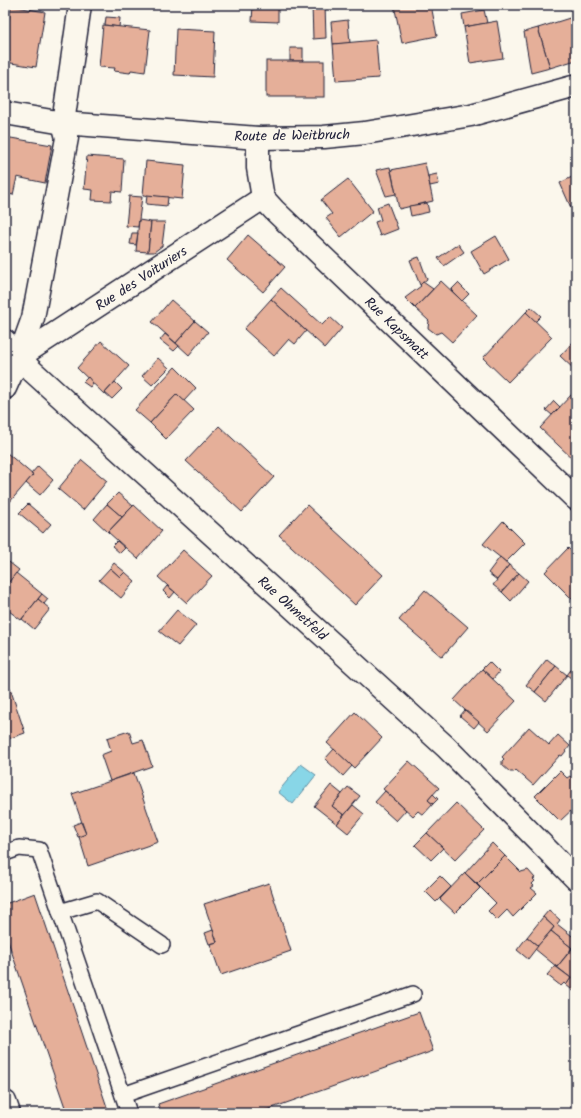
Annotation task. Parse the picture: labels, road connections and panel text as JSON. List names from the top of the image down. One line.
{"streets":{"street":["Route de Weitbruch","Rue des Voituriers","Rue Kapsmatt","Rue Ohmetfeld"]},"crossings":[["Rue des Voituriers","Rue Kapsmatt"],["Rue des Voituriers","Rue Ohmetfeld"]]}
